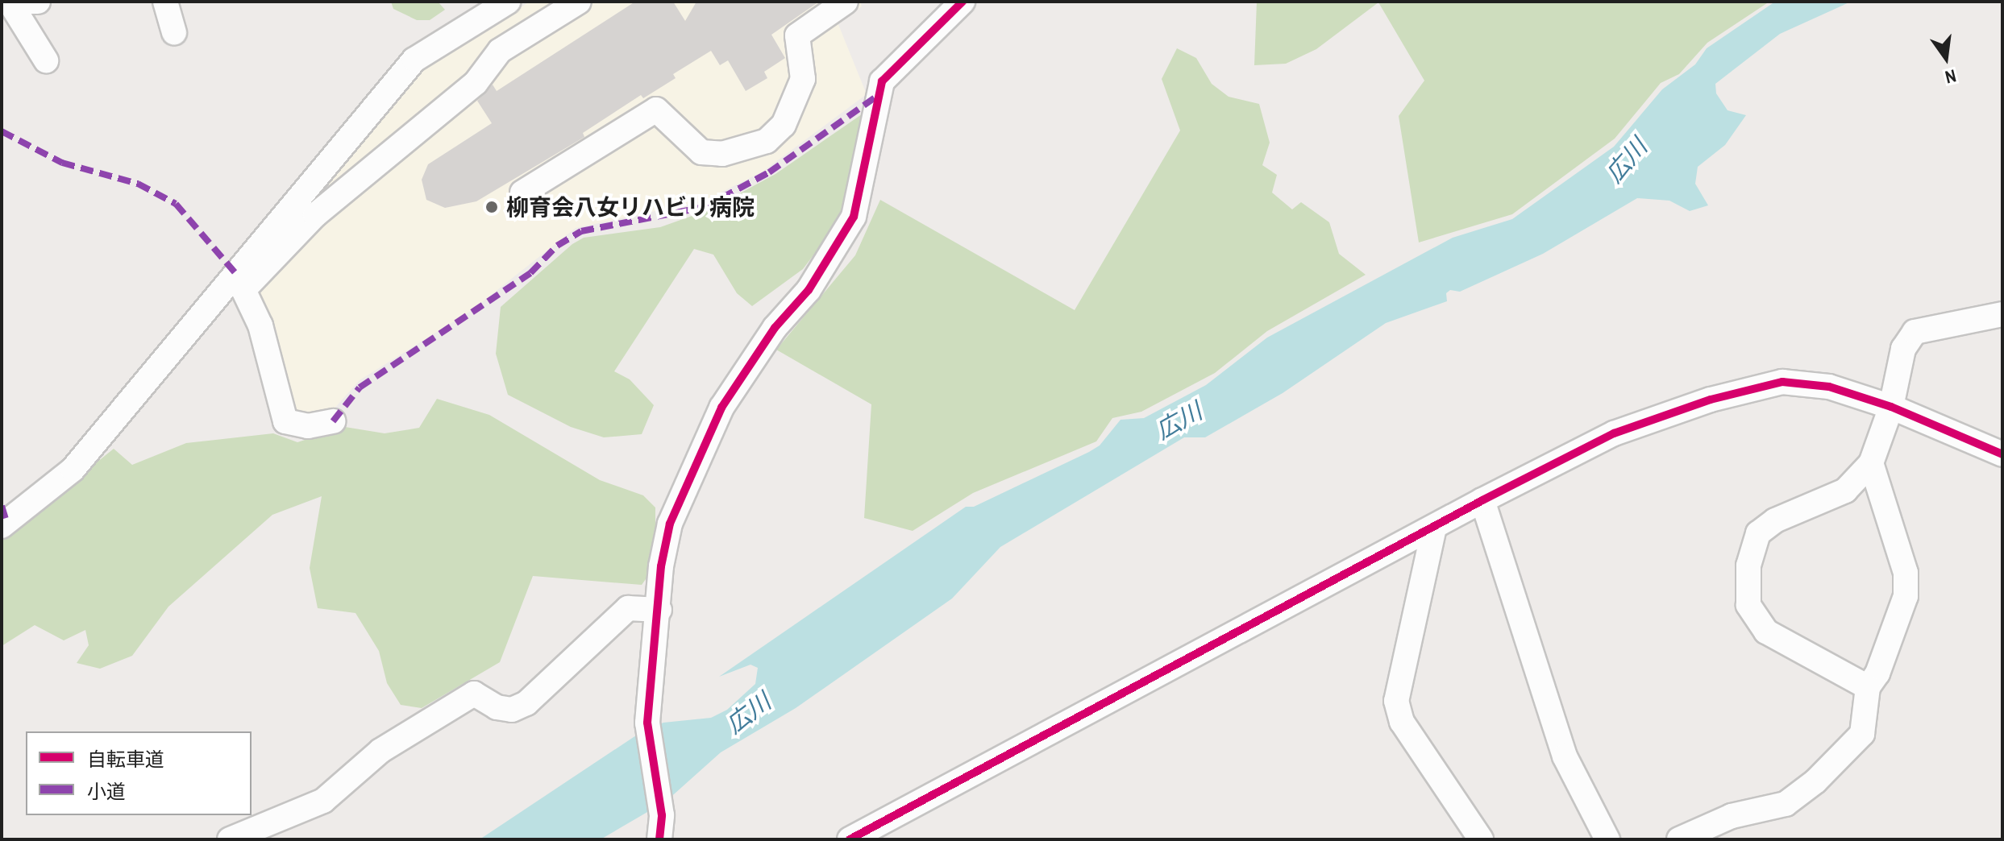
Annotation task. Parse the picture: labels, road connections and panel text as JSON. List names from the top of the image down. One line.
{"water":["広川"],"places":["柳育会八女リハビリ病院"],"legend":["自転車道","小道"],"north":"bottom"}
